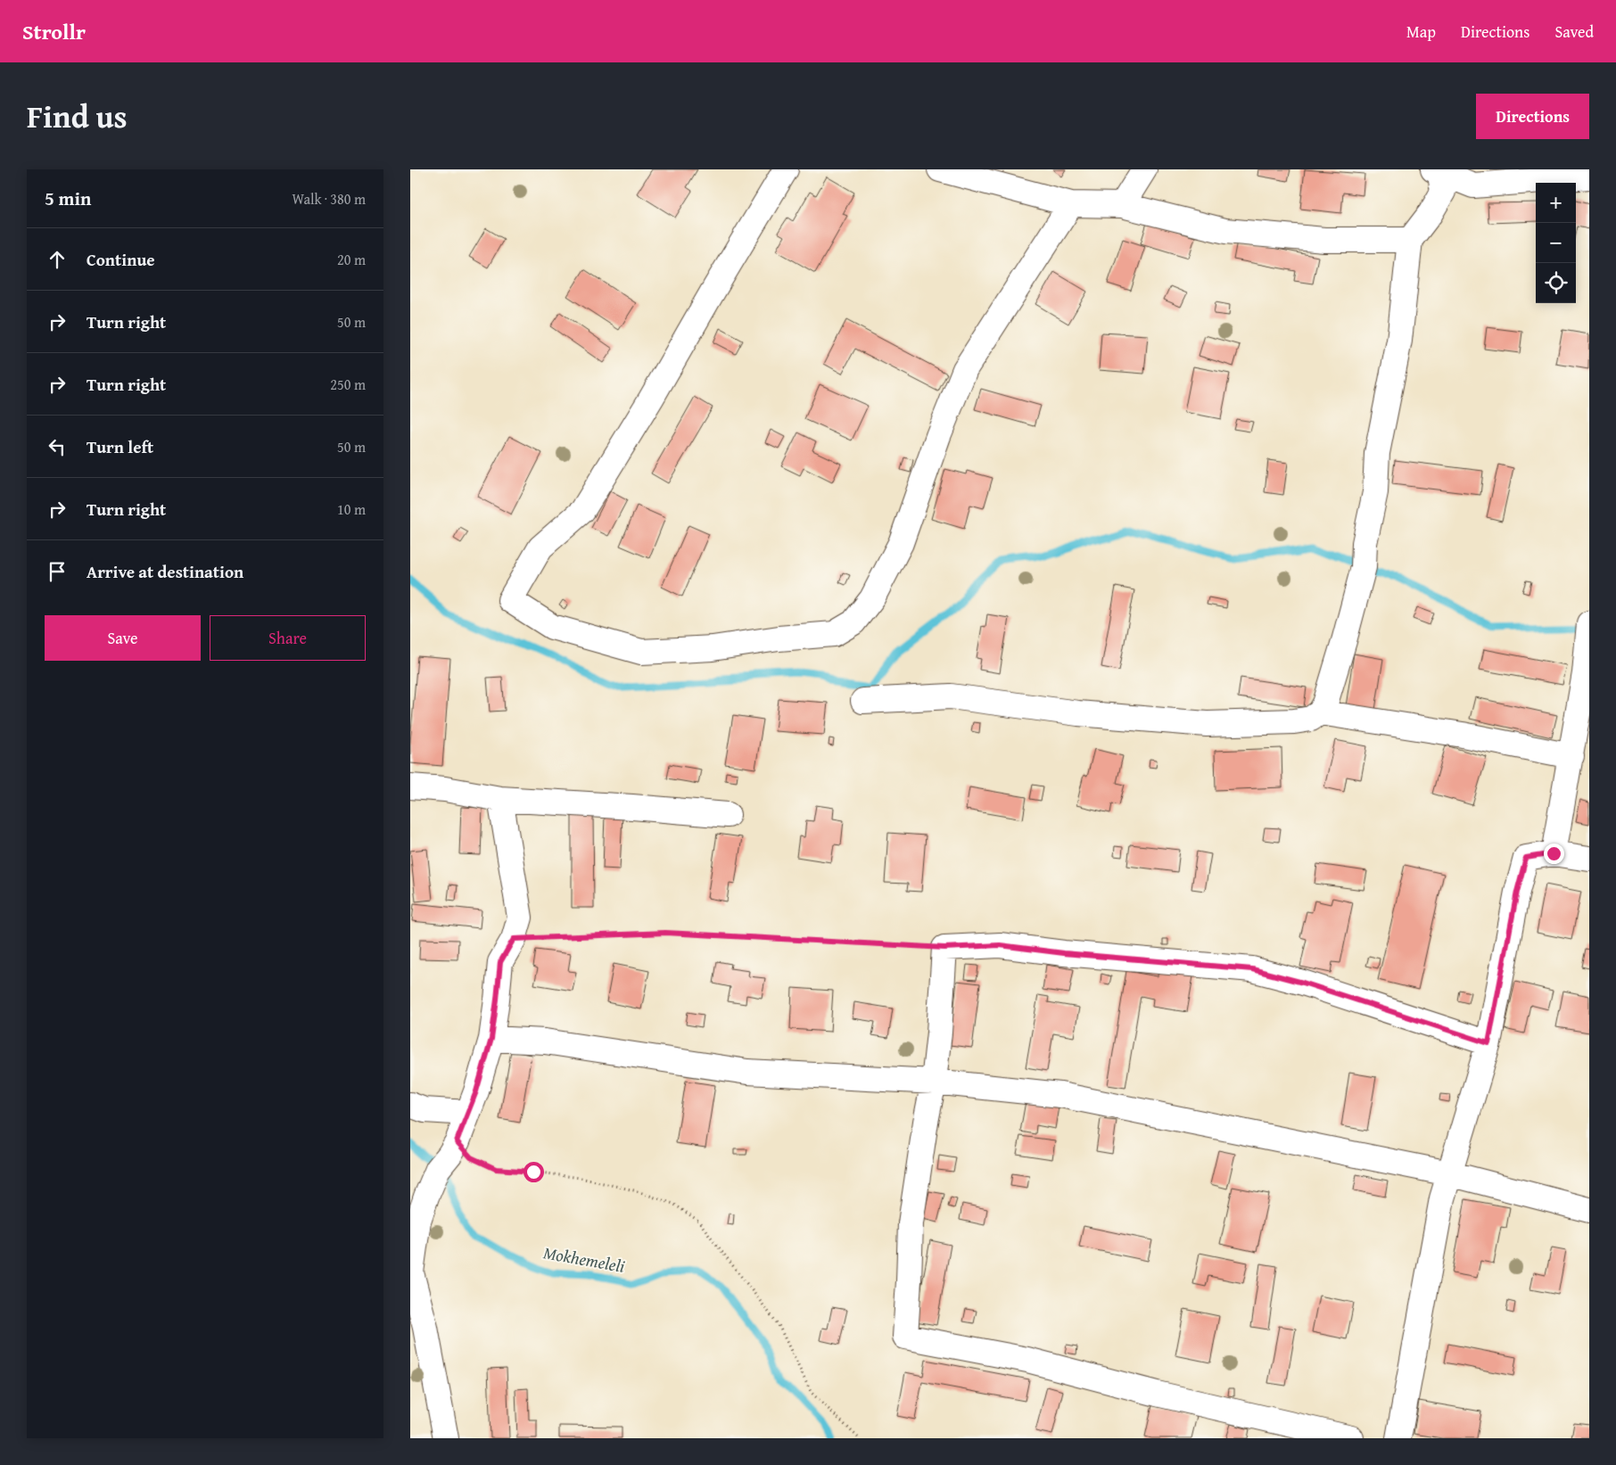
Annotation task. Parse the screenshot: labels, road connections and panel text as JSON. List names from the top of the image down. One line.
{"water":["Mokhemeleli"],"page":{"header":"Strollr","nav":["Map","Directions","Saved"],"title":"Find us","buttons":["Directions",["Save","Share"]],"heading":["5 min","Walk · 380 m"],"map_buttons":["+","−"],"list":[["Continue","20 m"],["Turn right","50 m"],["Turn right","250 m"],["Turn left","50 m"],["Turn right","10 m"],"Arrive at destination"]}}
